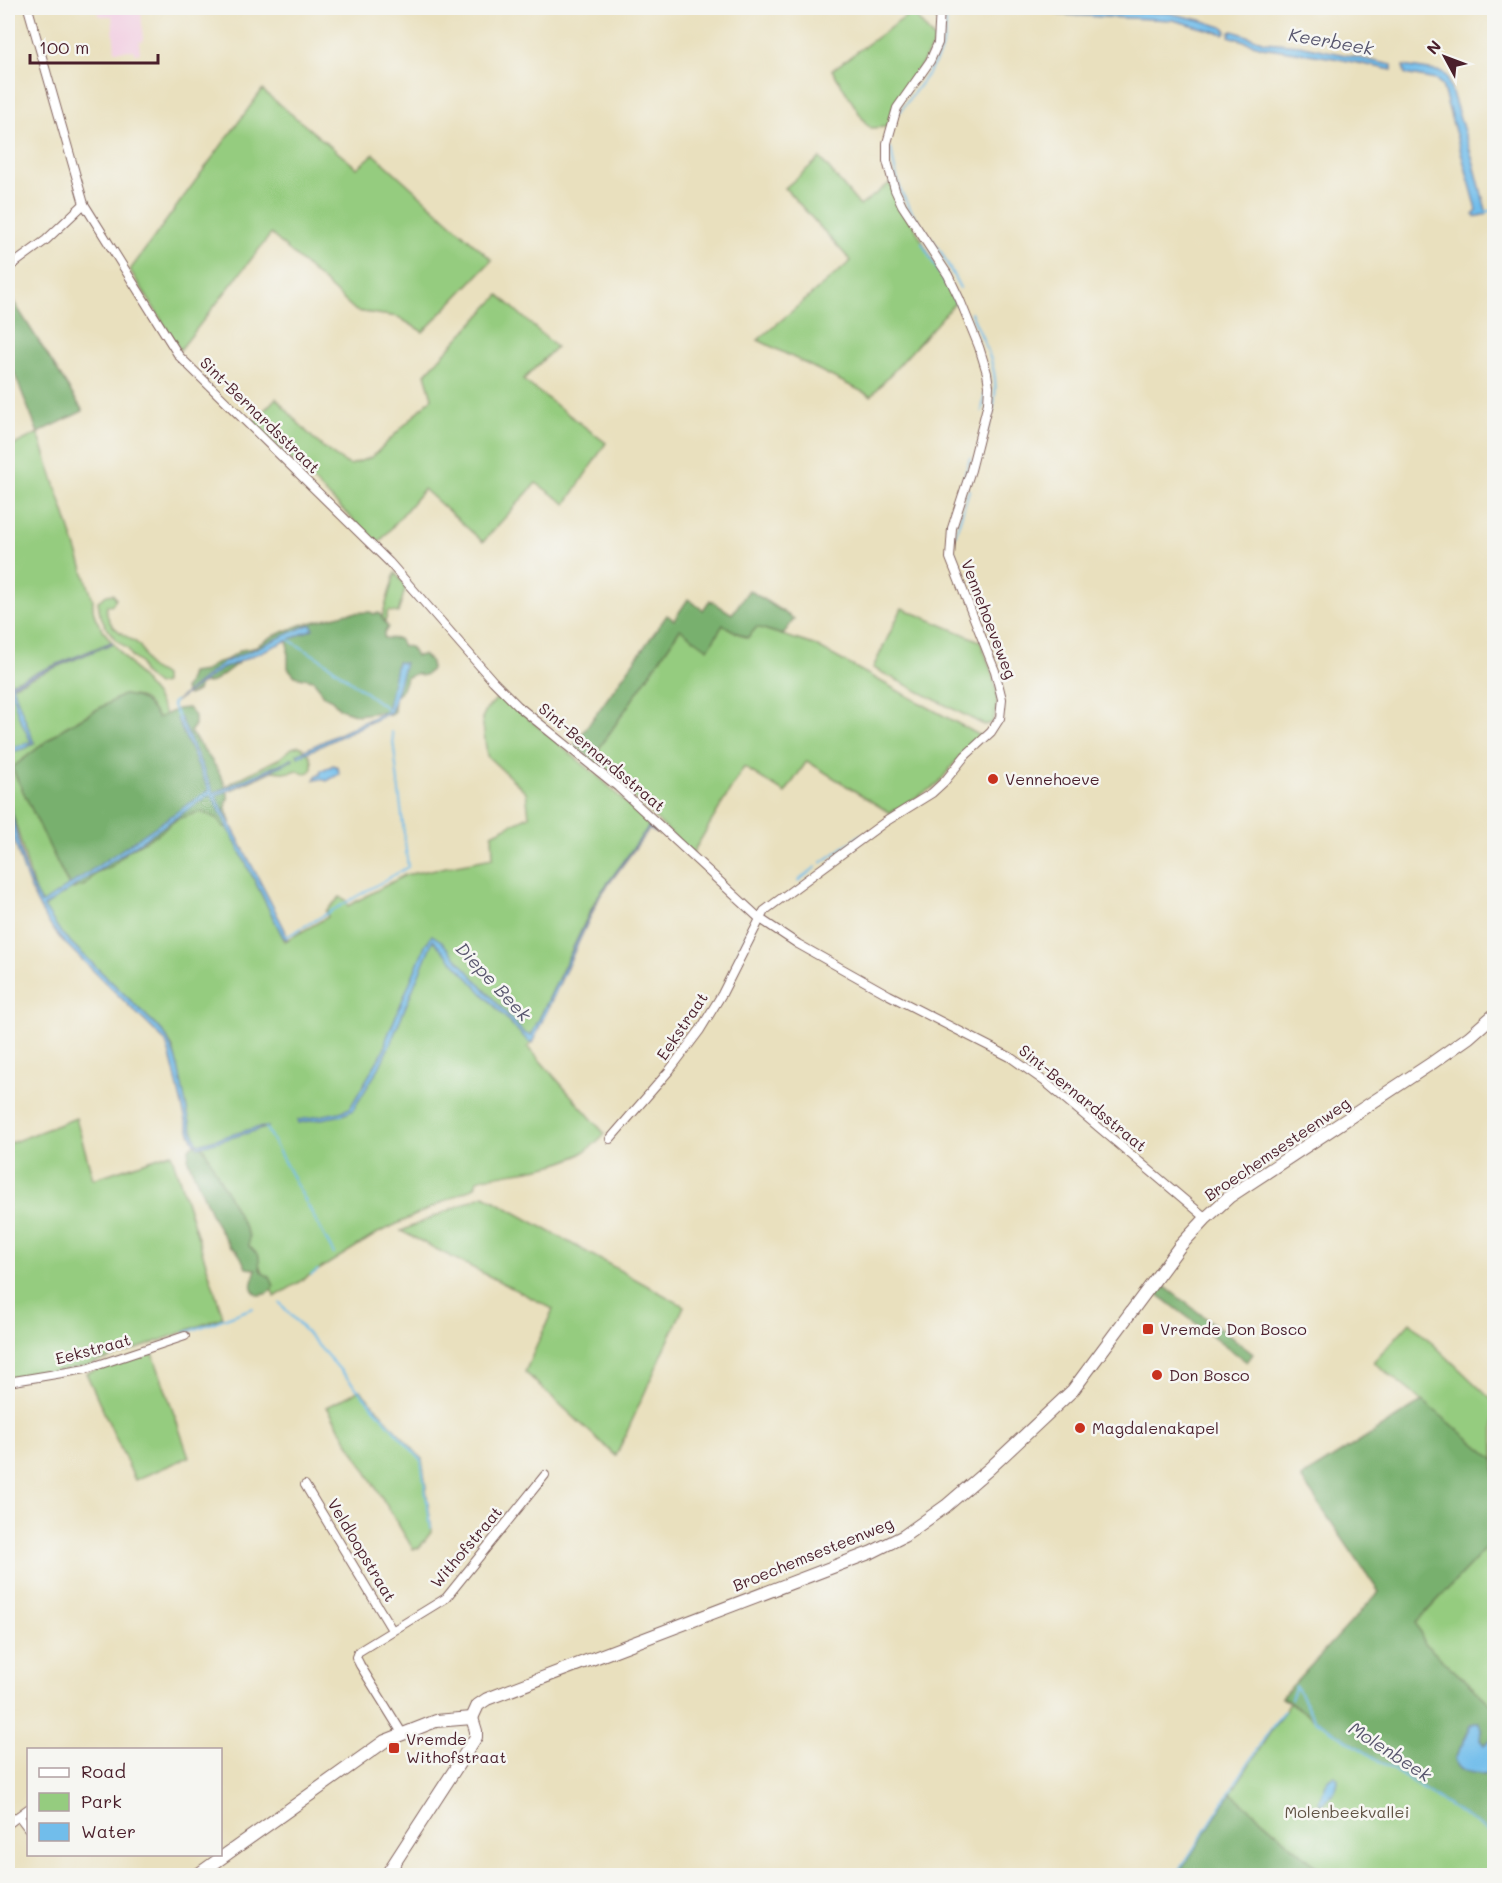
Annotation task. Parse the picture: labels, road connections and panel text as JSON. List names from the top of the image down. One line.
{"streets":{"street":["Sint-Bernardsstraat","Vennehoeveweg","Eekstraat","Broechemsesteenweg","Withofstraat","Veldloopstraat"]},"crossings":[["Sint-Bernardsstraat","Vennehoeveweg"],["Sint-Bernardsstraat","Eekstraat"],["Sint-Bernardsstraat","Broechemsesteenweg"],["Vennehoeveweg","Eekstraat"],["Withofstraat","Veldloopstraat"]],"water":["Keerbeek","Diepe Beek","Molenbeek"],"parks":["Molenbeekvallei"],"places":{"other":["Vennehoeve","Don Bosco","Magdalenakapel"],"transit":["Vremde Don Bosco","Vremde Withofstraat"]},"legend":["Road","Park","Water"],"scale_bar":"100 m","north":"top left"}
